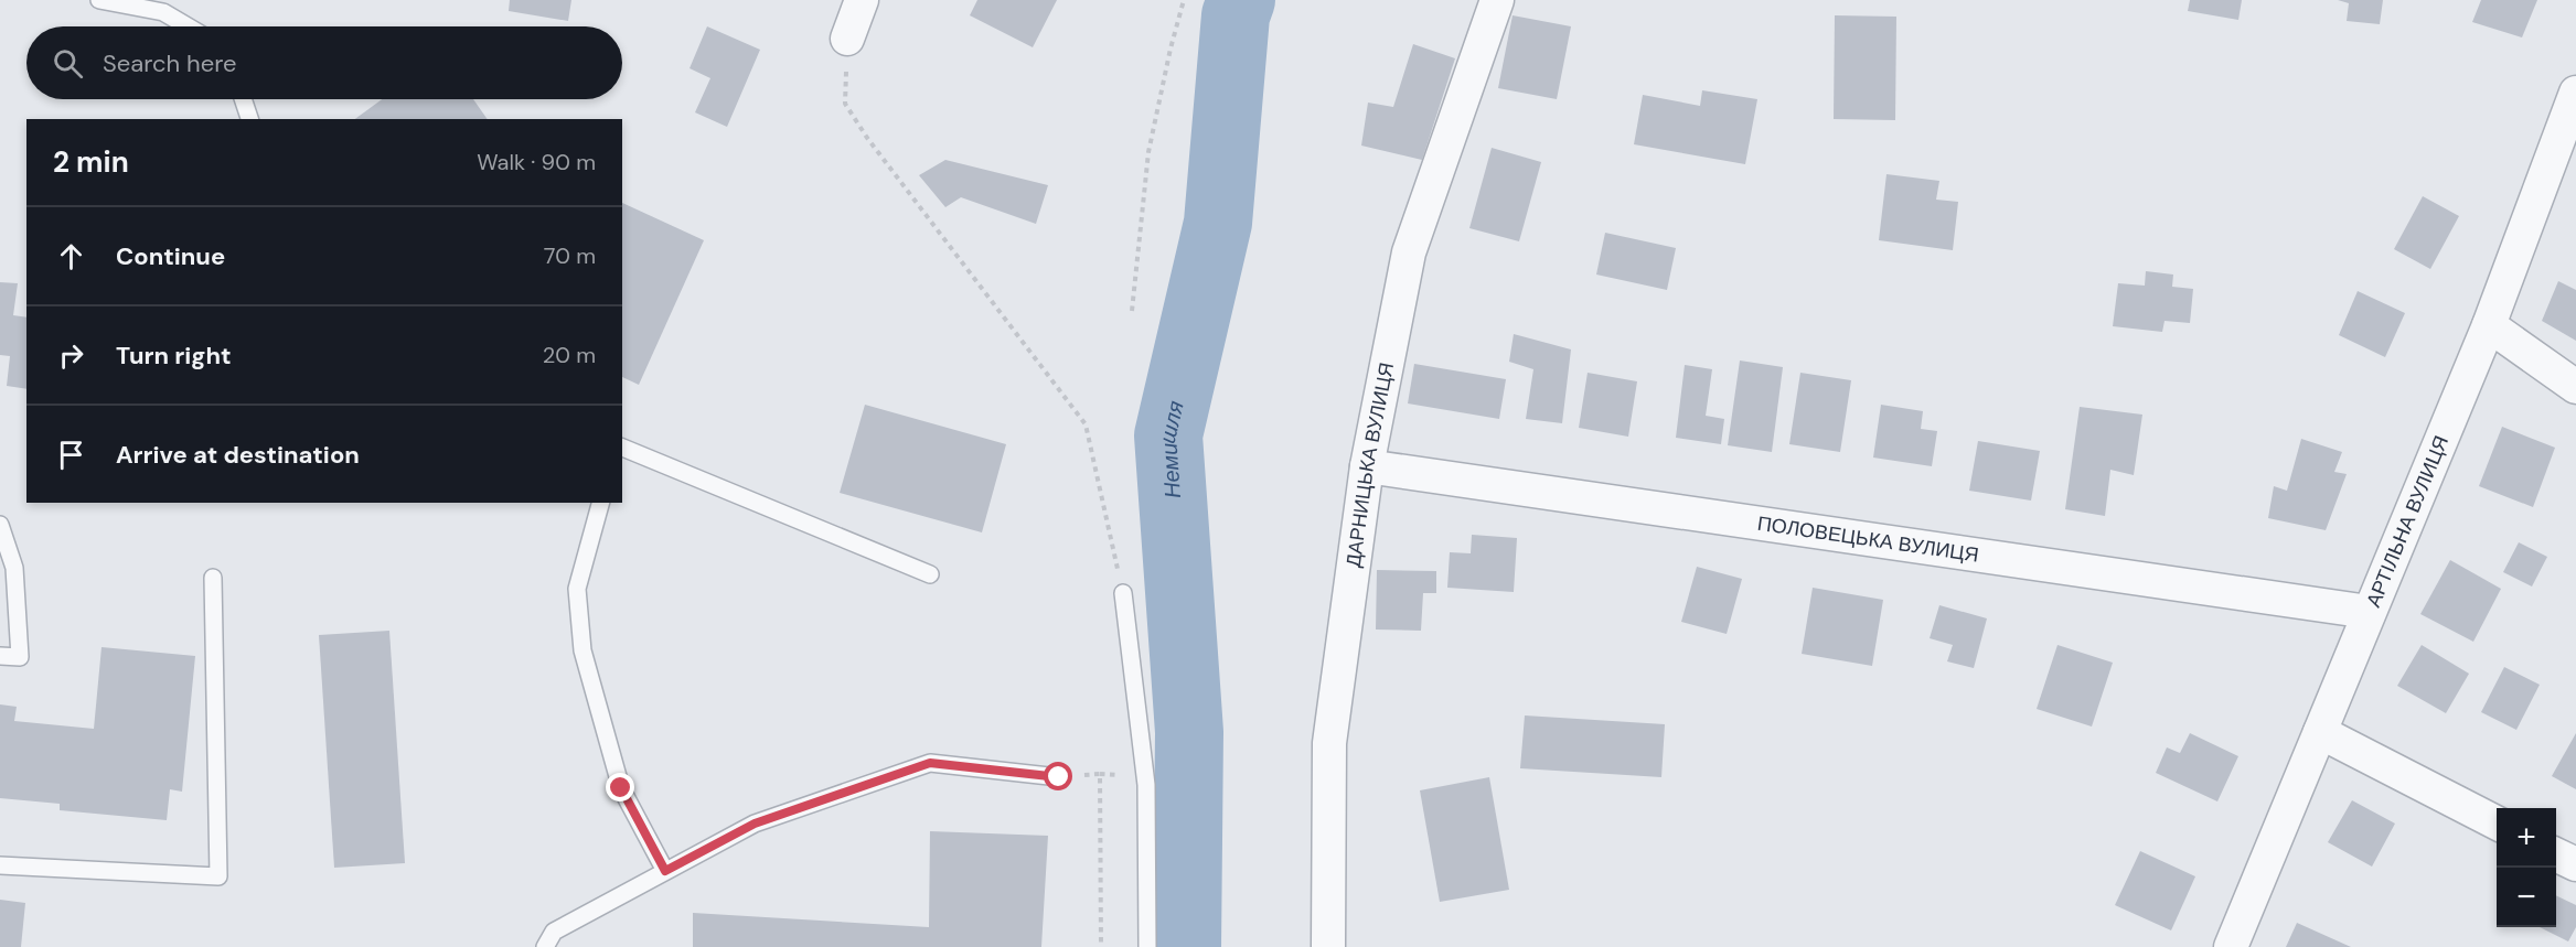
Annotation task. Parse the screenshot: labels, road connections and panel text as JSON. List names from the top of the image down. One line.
{"streets":{"street":["ДАРНИЦЬКА ВУЛИЦЯ","АРТІЛЬНА ВУЛИЦЯ","ПОЛОВЕЦЬКА ВУЛИЦЯ"]},"crossings":[["ДАРНИЦЬКА ВУЛИЦЯ","ПОЛОВЕЦЬКА ВУЛИЦЯ"],["АРТІЛЬНА ВУЛИЦЯ","ПОЛОВЕЦЬКА ВУЛИЦЯ"]],"water":["Немишля"],"page":{"search":"Search here","heading":["2 min","Walk · 90 m"],"list":[["Continue","70 m"],["Turn right","20 m"],"Arrive at destination"],"map_buttons":["+","−"]}}
